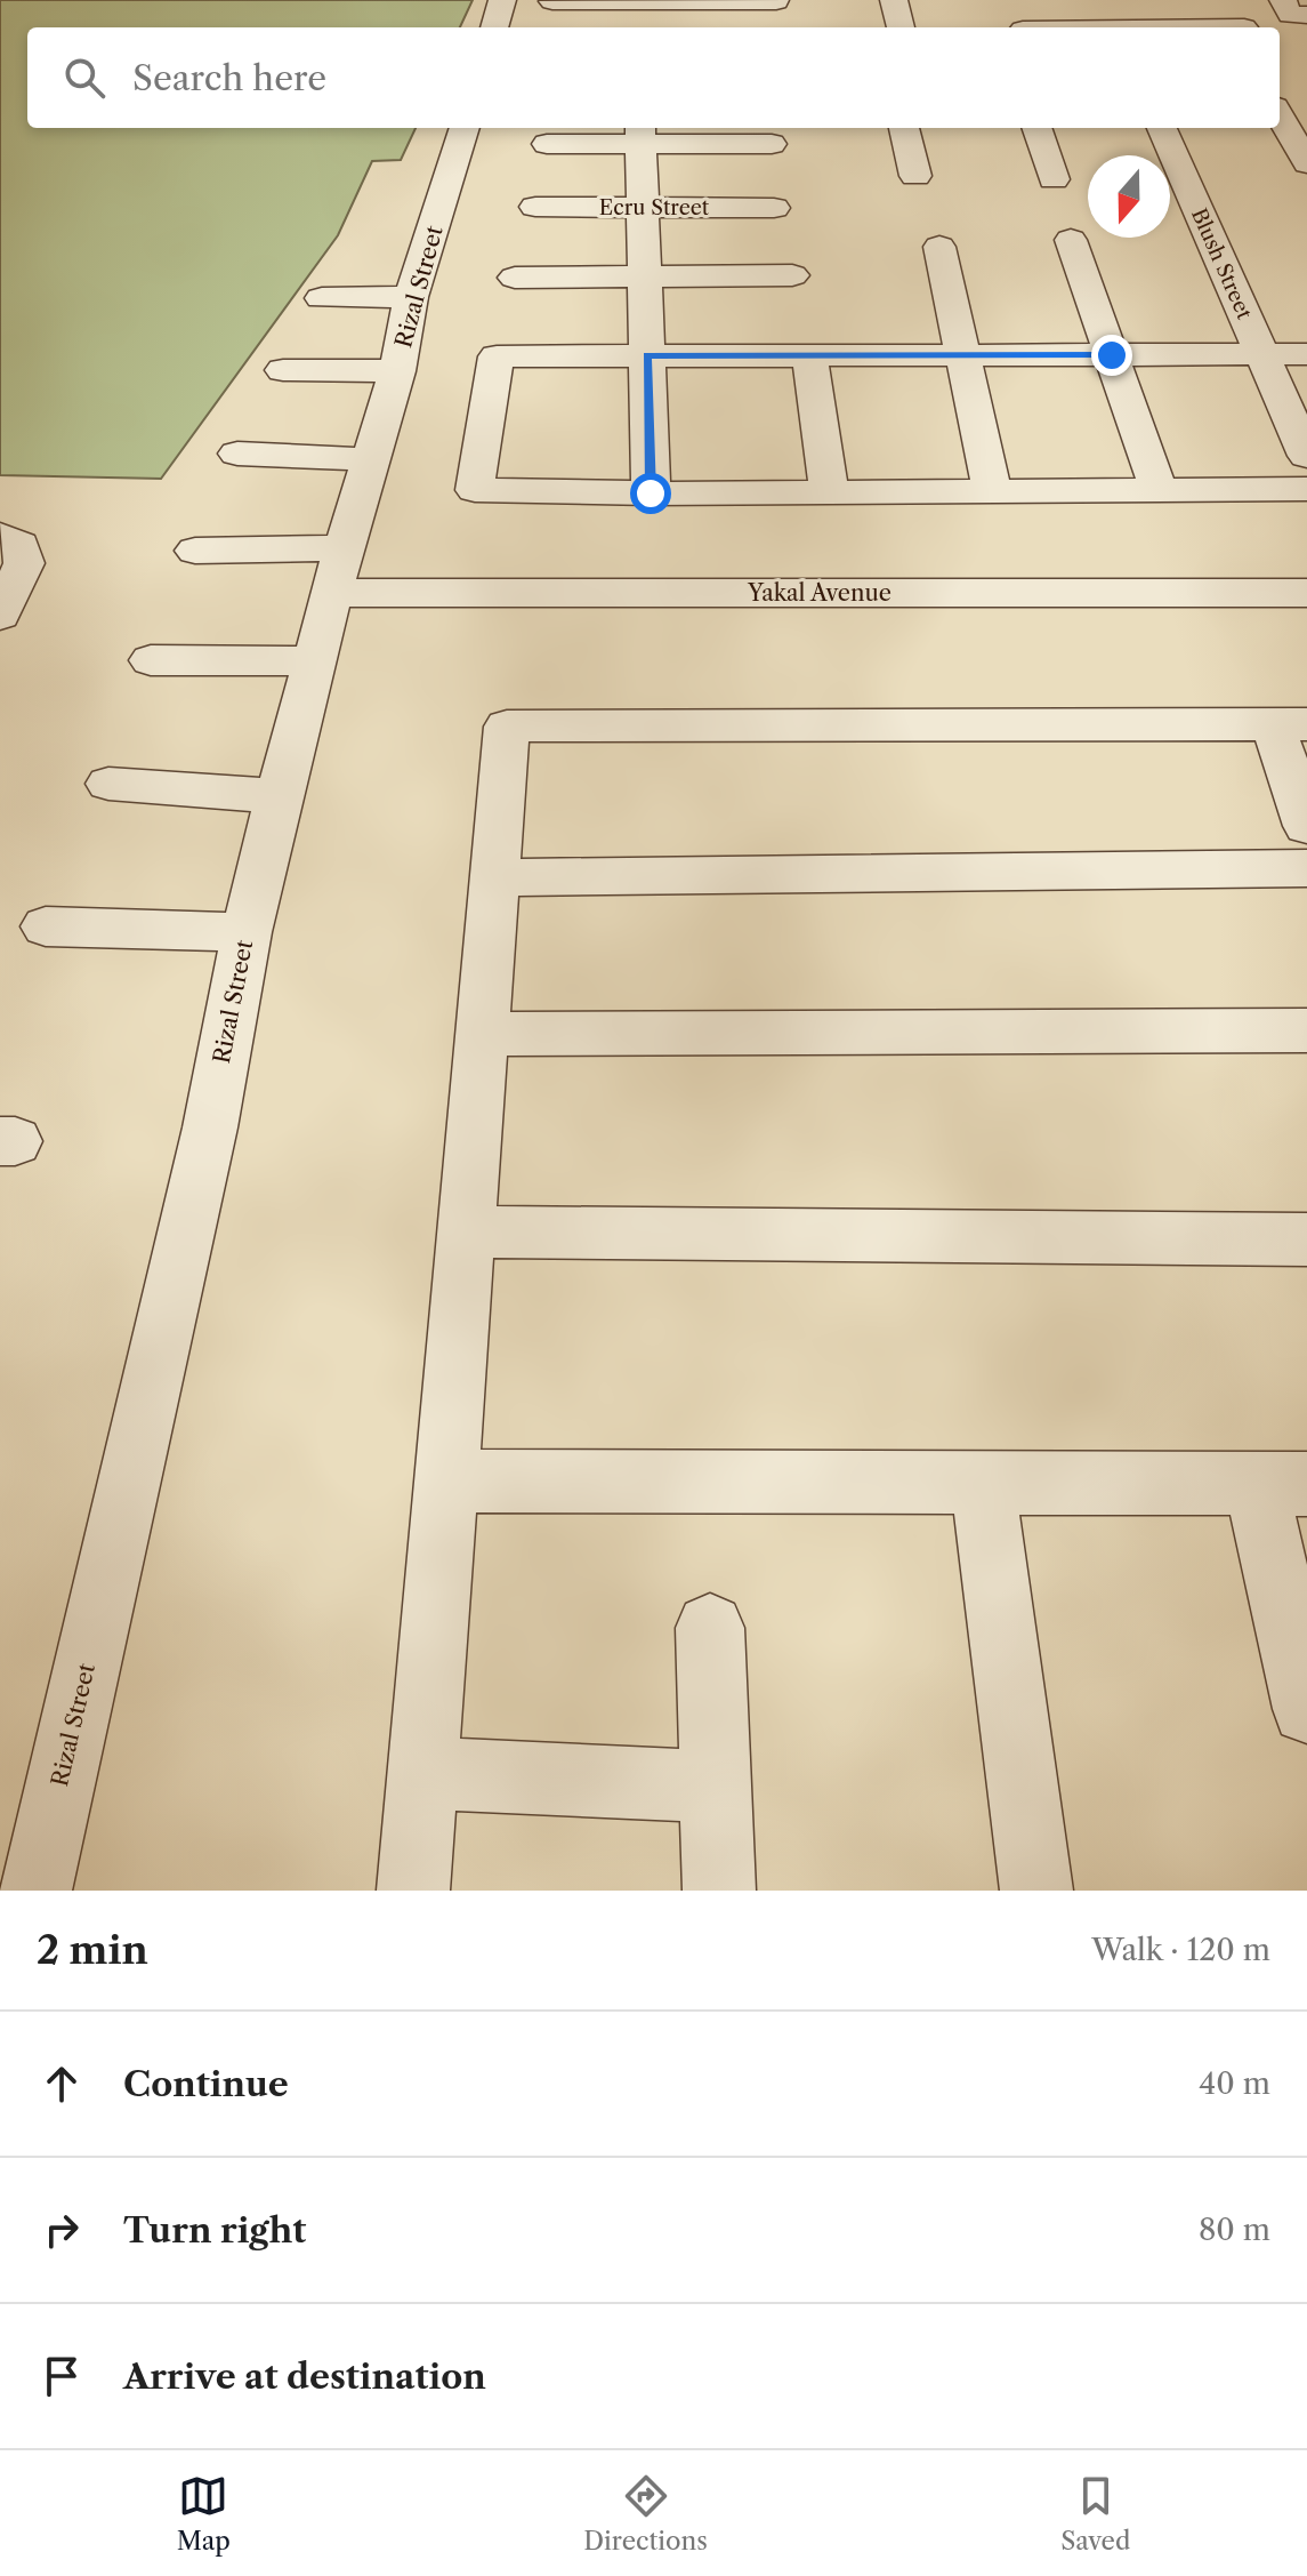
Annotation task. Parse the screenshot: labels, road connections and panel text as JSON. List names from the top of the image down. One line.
{"streets":{"street":["Ecru Street","Blush Street","Rizal Street","Yakal Avenue"]},"crossings":[["Rizal Street","Yakal Avenue"]],"north":"bottom","page":{"search":"Search here","heading":["2 min","Walk · 120 m"],"list":[["Continue","40 m"],["Turn right","80 m"],"Arrive at destination"],"nav":["Map","Directions","Saved"]}}
